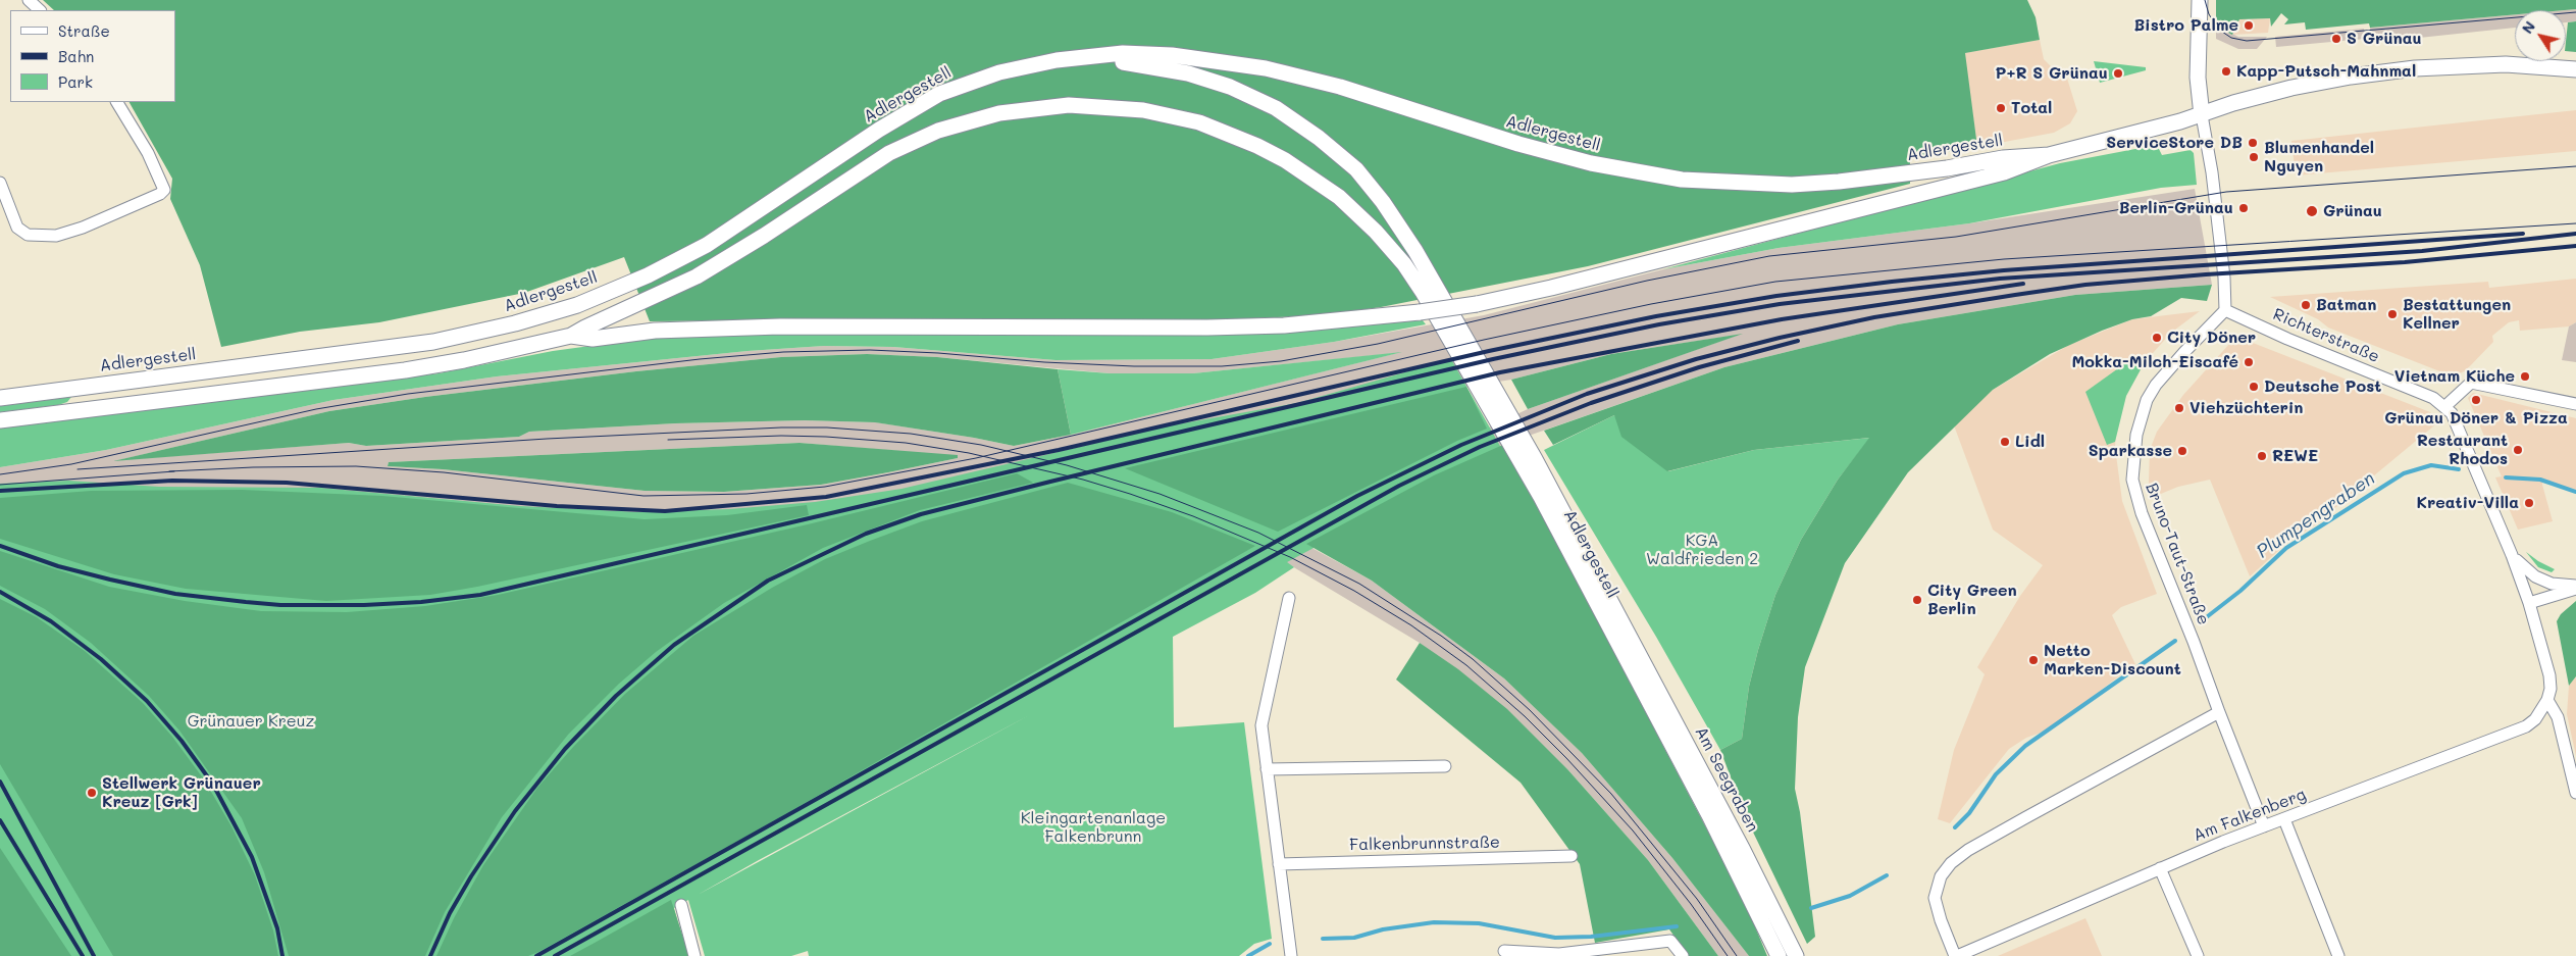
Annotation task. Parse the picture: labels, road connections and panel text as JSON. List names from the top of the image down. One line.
{"streets":{"main road":["Adlergestell","Am Seegraben"],"street":["Richterstraße","Bruno-Taut-Straße","Am Falkenberg","Falkenbrunnstraße"]},"crossings":[["Adlergestell","Am Seegraben"],["Richterstraße","Bruno-Taut-Straße"],["Bruno-Taut-Straße","Am Falkenberg"]],"water":["Plumpengraben"],"parks":["KGA Waldfrieden 2","Grünauer Kreuz","Kleingartenanlage Falkenbrunn"],"places":["Bistro Palme","S Grünau","Kapp-Putsch-Mahnmal","P+R S Grünau","Total","ServiceStore DB","Blumenhandel Nguyen","Berlin-Grünau","Grünau","Batman","Bestattungen Kellner","City Döner","Mokka-Milch-Eiscafé","Vietnam Küche","Deutsche Post","Grünau Döner & Pizza","Viehzüchterin","Lidl","Restaurant Rhodos","Sparkasse","REWE","Kreativ-Villa","City Green Berlin","Netto Marken-Discount","Stellwerk Grünauer Kreuz [Grk]"],"legend":["Straße","Bahn","Park"],"north":"top left"}
